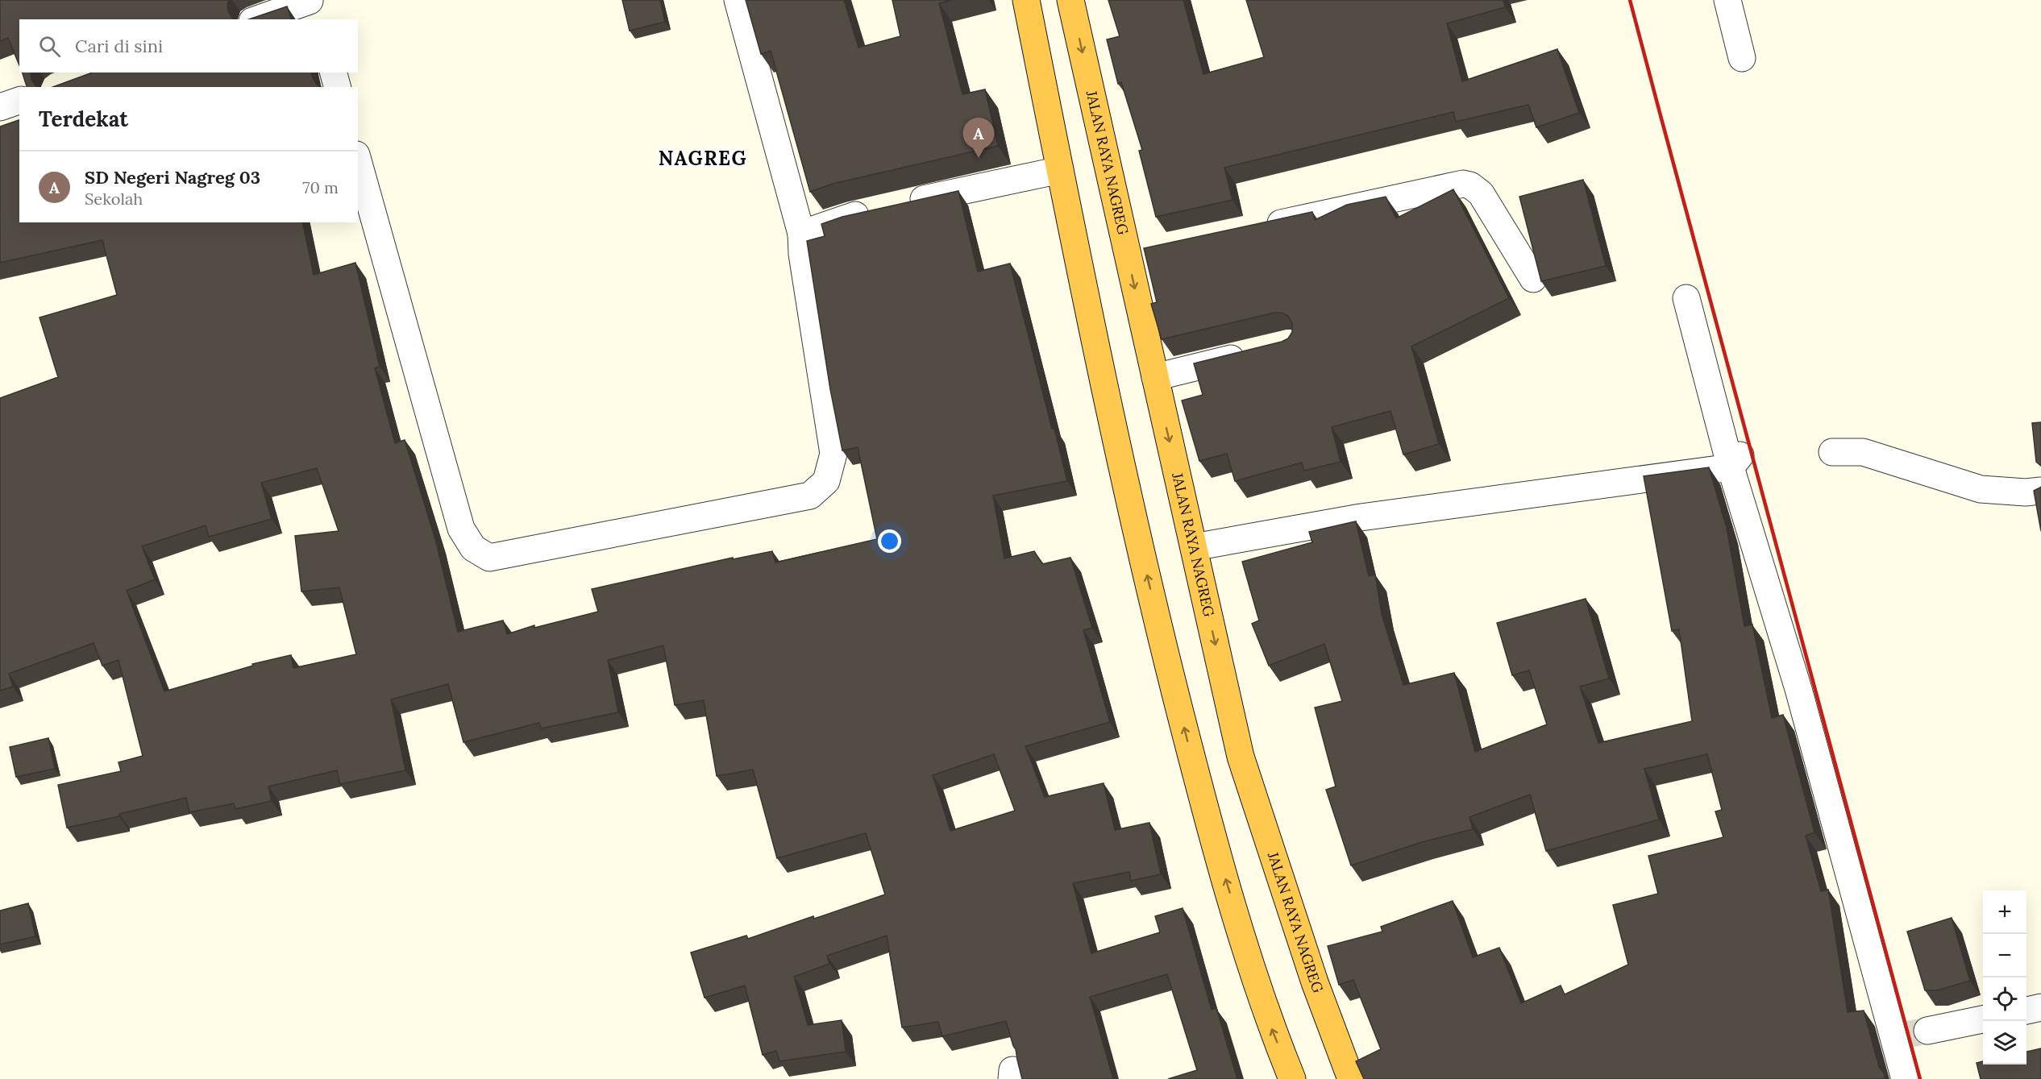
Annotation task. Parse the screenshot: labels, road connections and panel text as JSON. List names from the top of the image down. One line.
{"streets":{"highway":["JALAN RAYA NAGREG"]},"districts":["NAGREG"],"page":{"search":"Cari di sini","heading":"Terdekat","pins":"A","list":[{"mark":"A","name":"SD Negeri Nagreg 03","note":"Sekolah","value":"70 m"}],"map_buttons":["+","−"]}}
